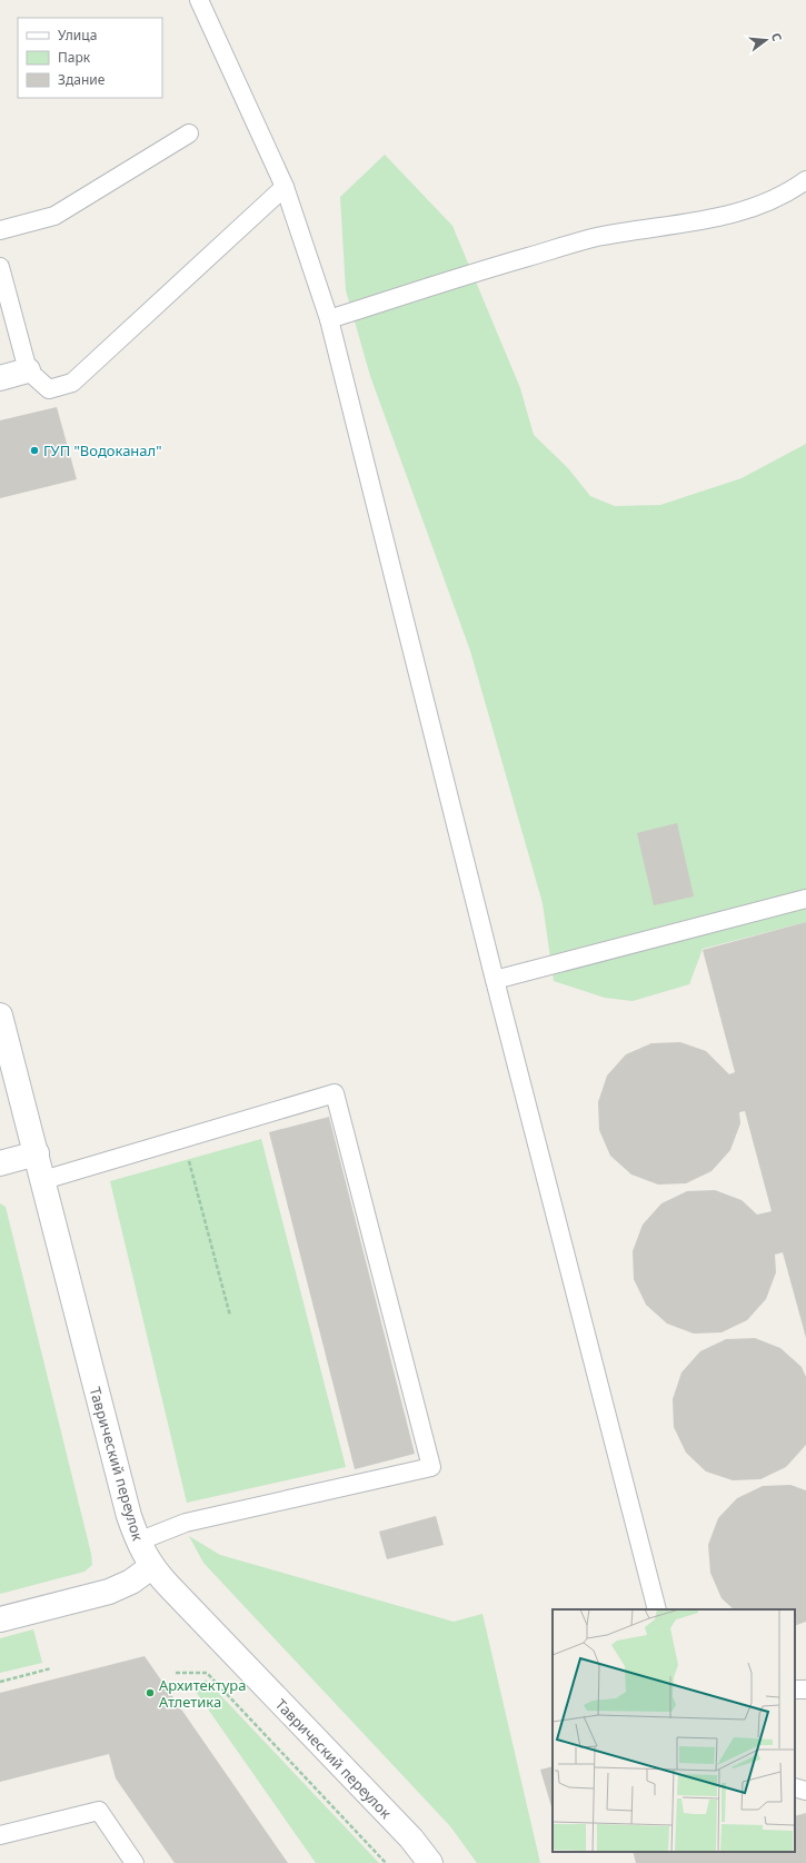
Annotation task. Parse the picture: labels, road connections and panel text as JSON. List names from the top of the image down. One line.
{"streets":{"street":["Таврический переулок"]},"places":["ГУП \"Водоканал\"","Архитектура Атлетика"],"legend":["Улица","Парк","Здание"],"north":"right"}
